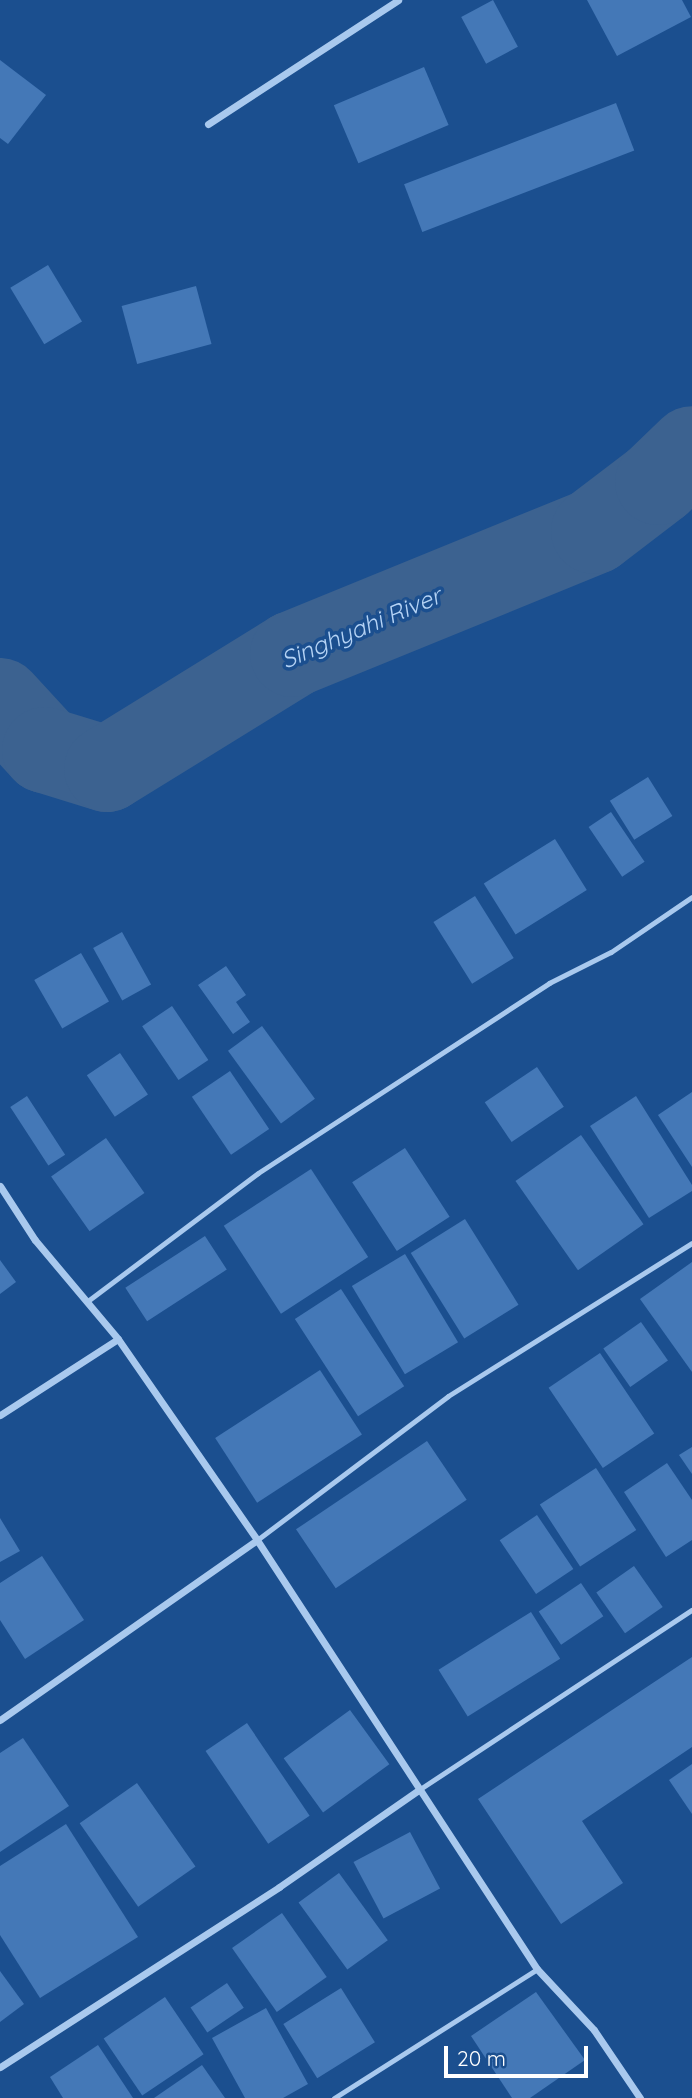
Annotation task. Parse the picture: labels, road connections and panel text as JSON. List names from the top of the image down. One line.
{"water":["Singhyahi River"],"scale_bar":"20 m"}
